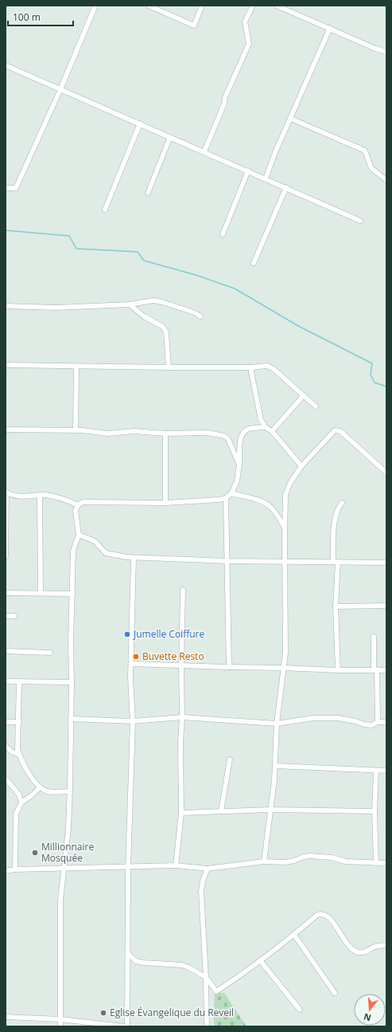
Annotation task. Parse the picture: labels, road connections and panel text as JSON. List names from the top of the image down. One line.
{"places":["Jumelle Coiffure","Buvette Resto","Millionnaire Mosquée","Eglise Évangelique du Reveil"],"scale_bar":"100 m","north":"bottom"}
